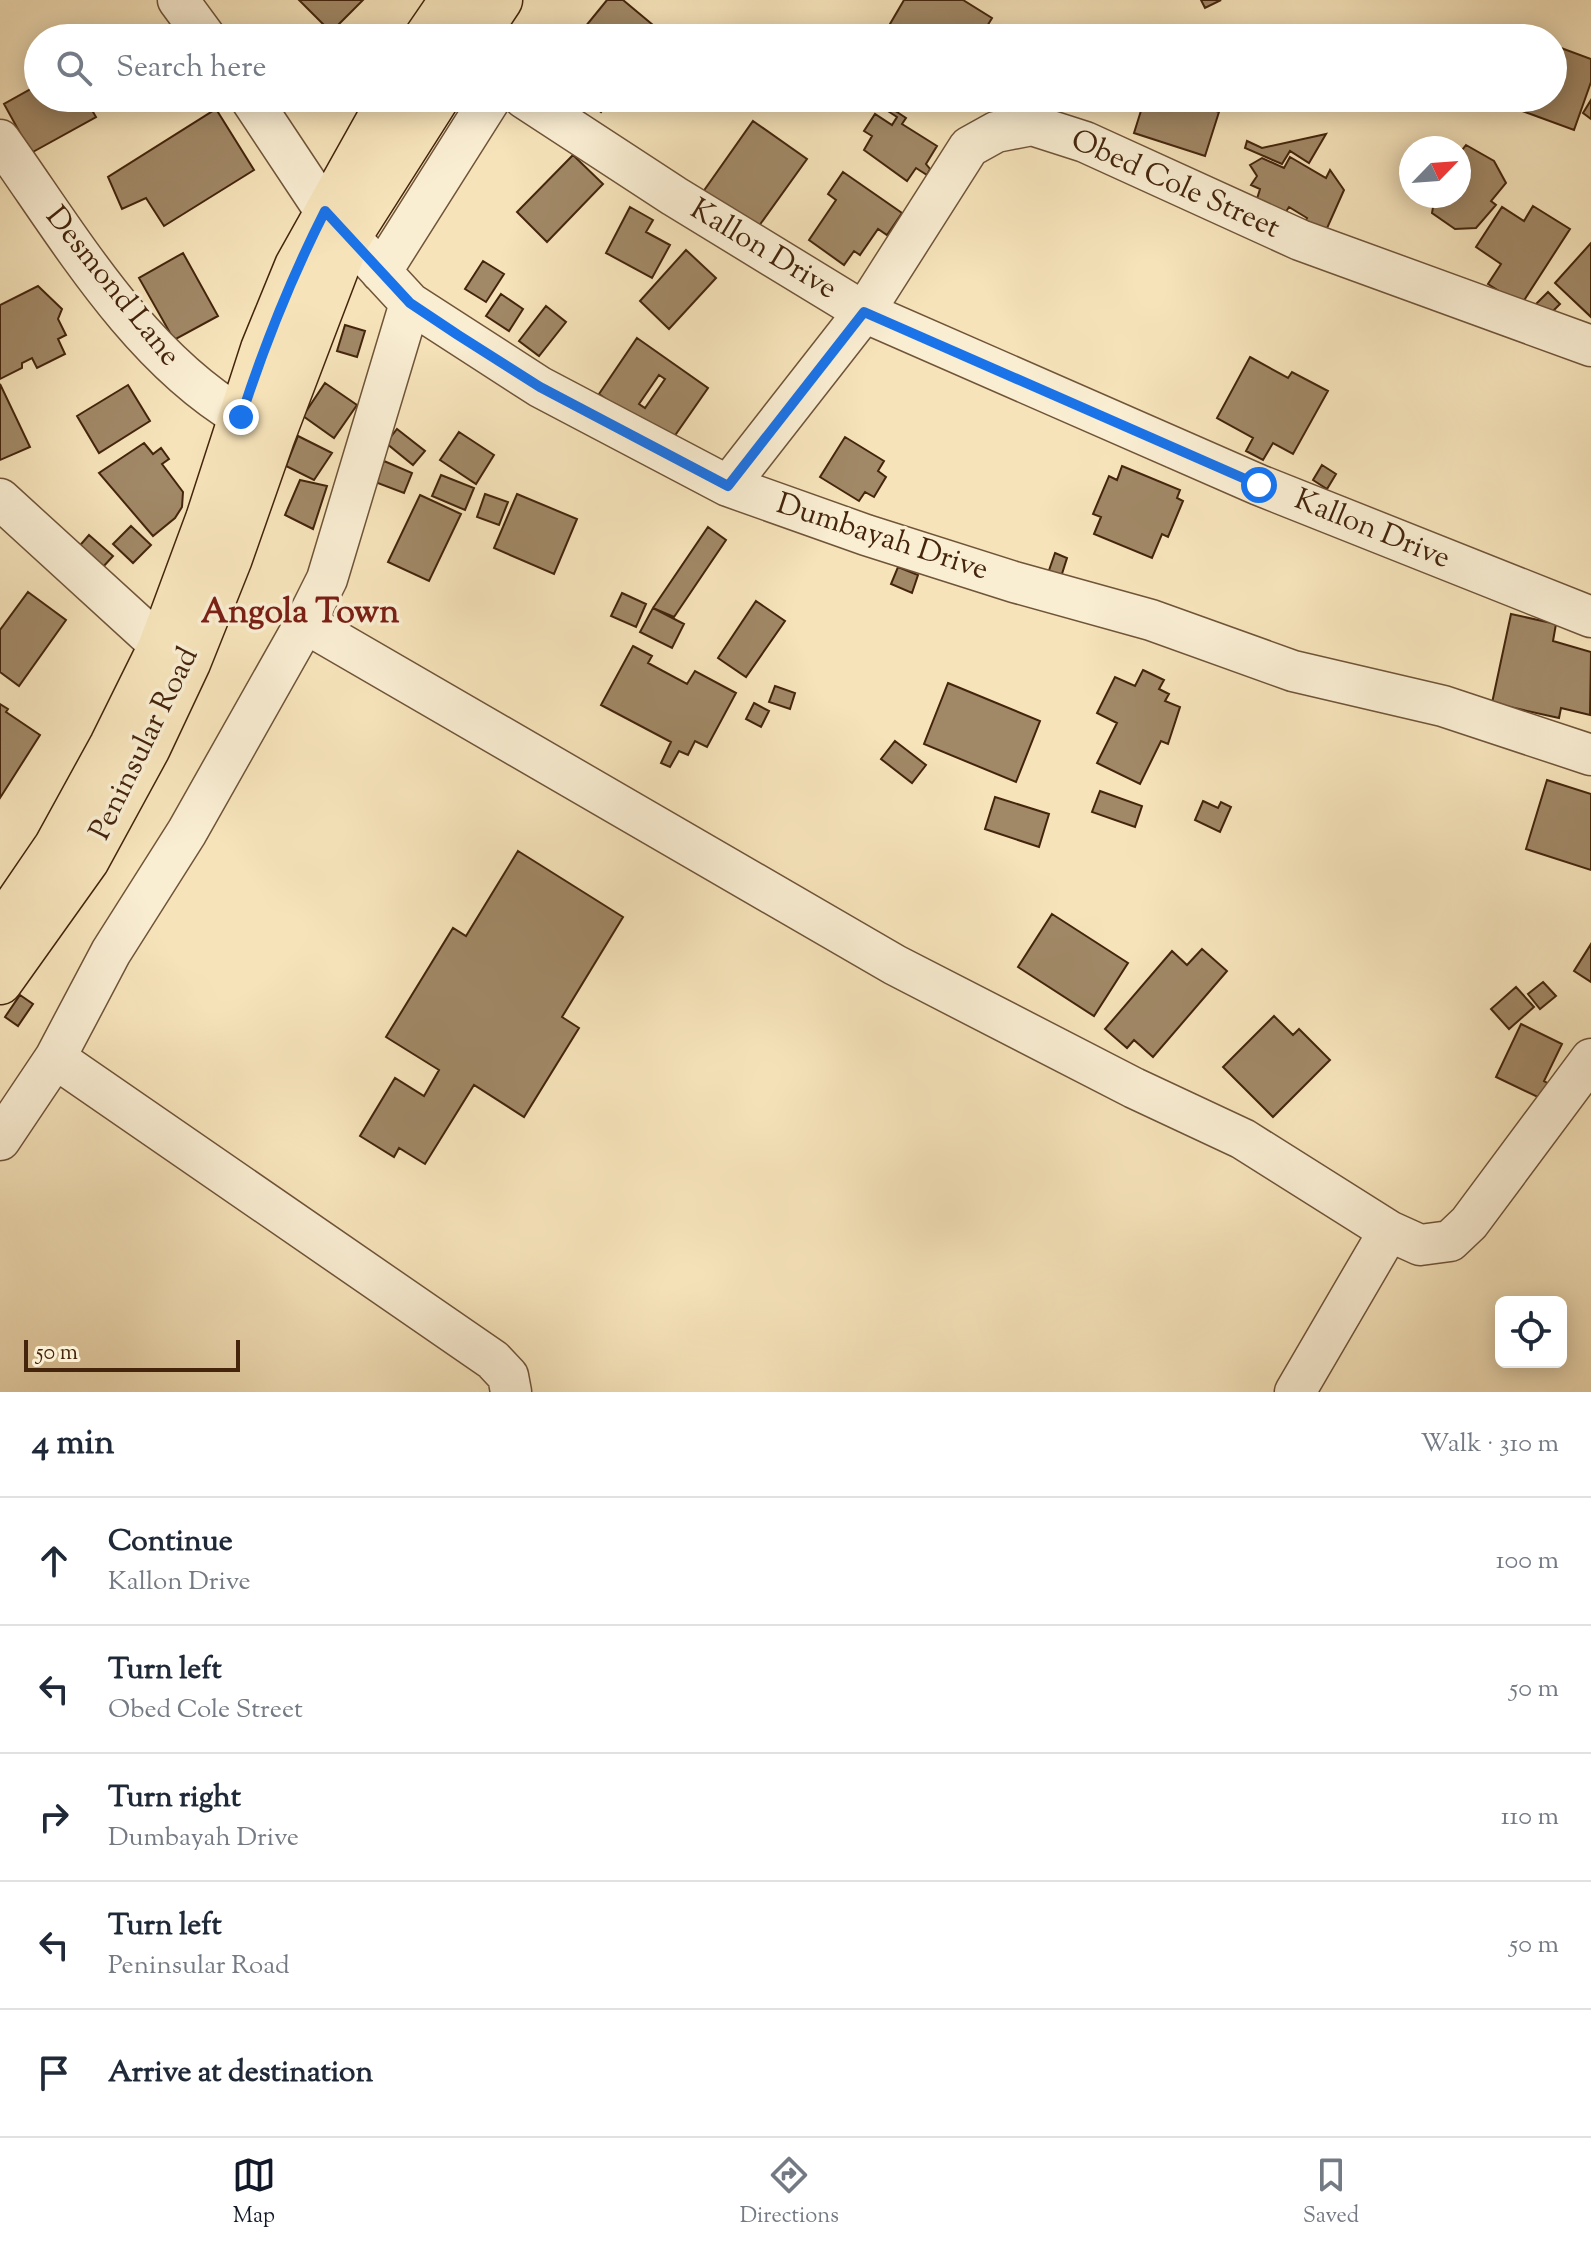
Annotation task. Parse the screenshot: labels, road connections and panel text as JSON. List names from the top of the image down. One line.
{"streets":{"main road":["Peninsular Road"],"street":["Obed Cole Street","Kallon Drive","Desmond Lane","Dumbayah Drive"]},"crossings":[["Obed Cole Street","Kallon Drive"],["Obed Cole Street","Dumbayah Drive"],["Desmond Lane","Peninsular Road"],["Dumbayah Drive","Peninsular Road"]],"districts":["Angola Town"],"scale_bar":"50 m","north":"top right","page":{"search":"Search here","scale":"50 m","heading":["4 min","Walk · 310 m"],"list":[["Continue","Kallon Drive","100 m"],["Turn left","Obed Cole Street","50 m"],["Turn right","Dumbayah Drive","110 m"],["Turn left","Peninsular Road","50 m"],"Arrive at destination"],"nav":["Map","Directions","Saved"]}}
